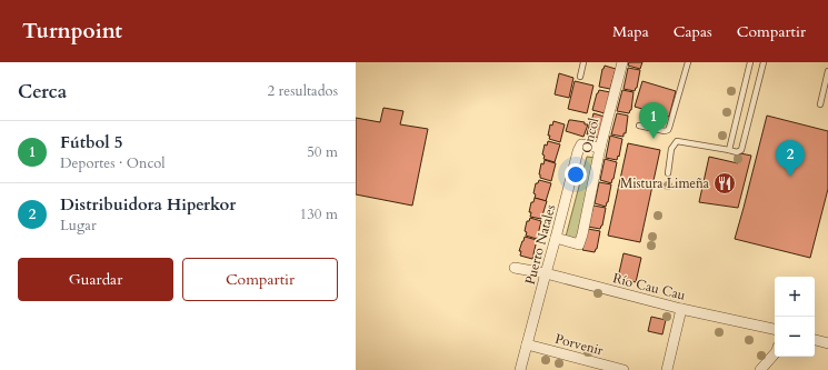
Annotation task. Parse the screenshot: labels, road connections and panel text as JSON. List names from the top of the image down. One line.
{"streets":{"street":["Oncol","Puerto Natales","Río Cau Cau","Porvenir"]},"crossings":[["Oncol","Puerto Natales"],["Puerto Natales","Río Cau Cau"],["Puerto Natales","Porvenir"]],"places":{"restaurant":["Mistura Limeña"]},"page":{"header":"Turnpoint","nav":["Mapa","Capas","Compartir"],"heading":["Cerca","2 resultados"],"pins":["1","2"],"list":[{"mark":"1","name":"Fútbol 5","note":"Deportes · Oncol","value":"50 m"},{"mark":"2","name":"Distribuidora Hiperkor","note":"Lugar","value":"130 m"}],"buttons":["Guardar","Compartir"],"map_buttons":["+","−"]}}
